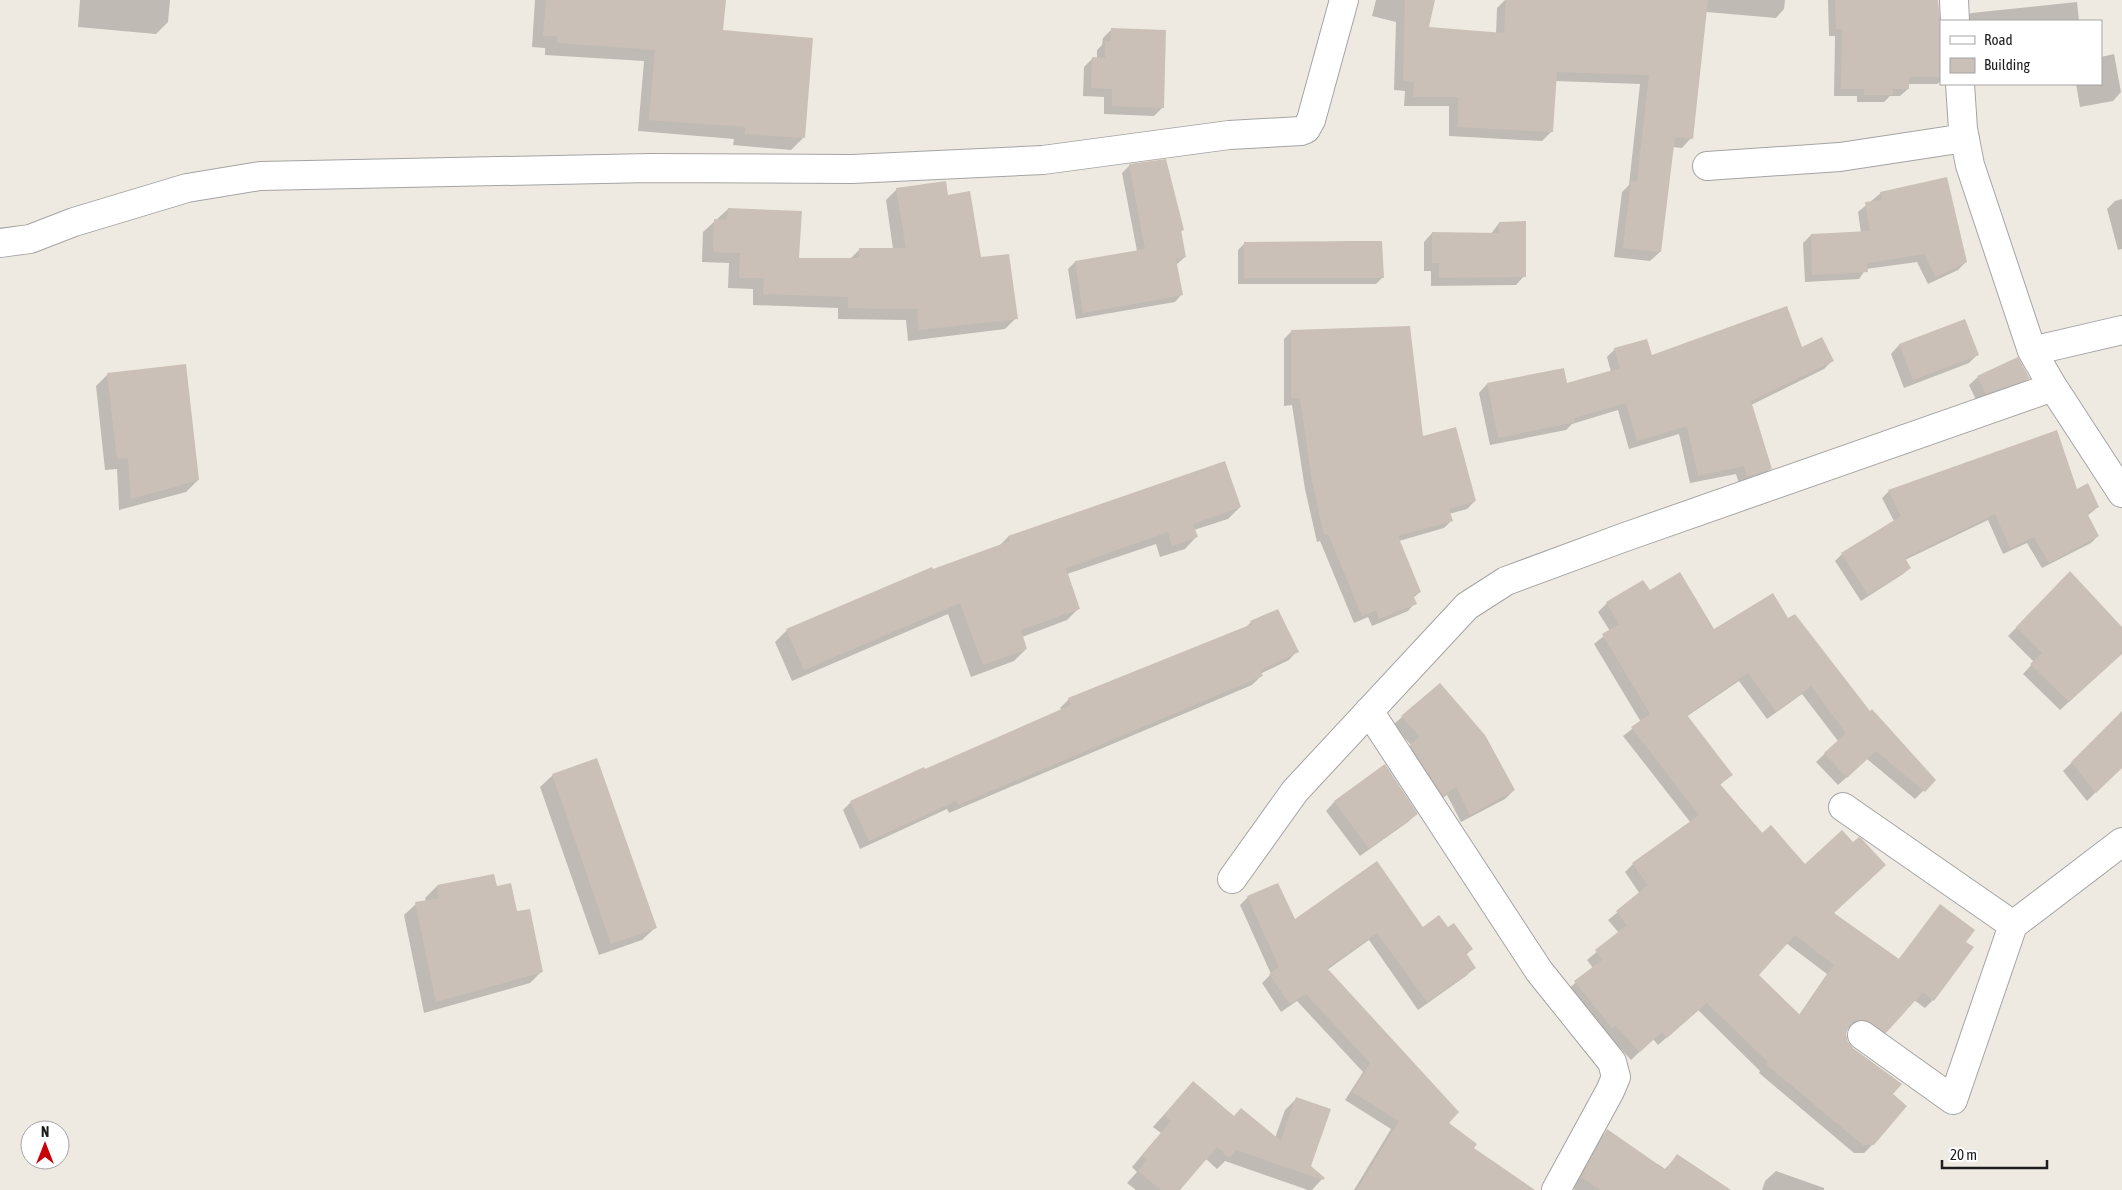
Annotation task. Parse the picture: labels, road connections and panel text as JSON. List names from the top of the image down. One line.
{"legend":["Road","Building"],"scale_bar":"20 m","north":"top"}
